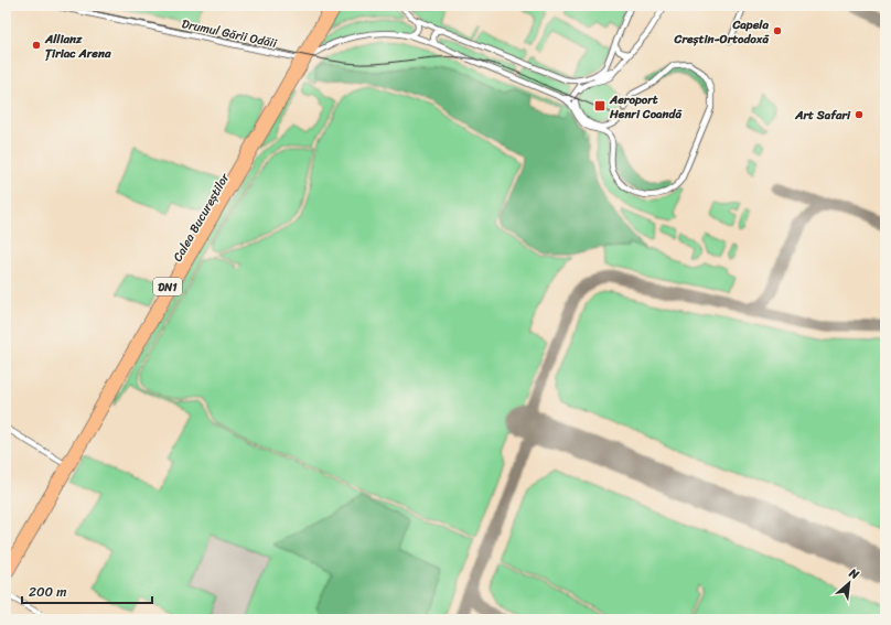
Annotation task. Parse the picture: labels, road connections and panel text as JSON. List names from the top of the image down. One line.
{"streets":{"highway":["Calea Bucureștilor","DN1"],"street":["Drumul Gării Odăii"]},"crossings":[["Drumul Gării Odăii","Calea Bucureștilor"]],"places":{"other":["Capela Creștin-Ortodoxă","Allianz Țiriac Arena","Art Safari"],"transit":["Aeroport Henri Coandă"]},"scale_bar":"200 m","north":"top right"}
